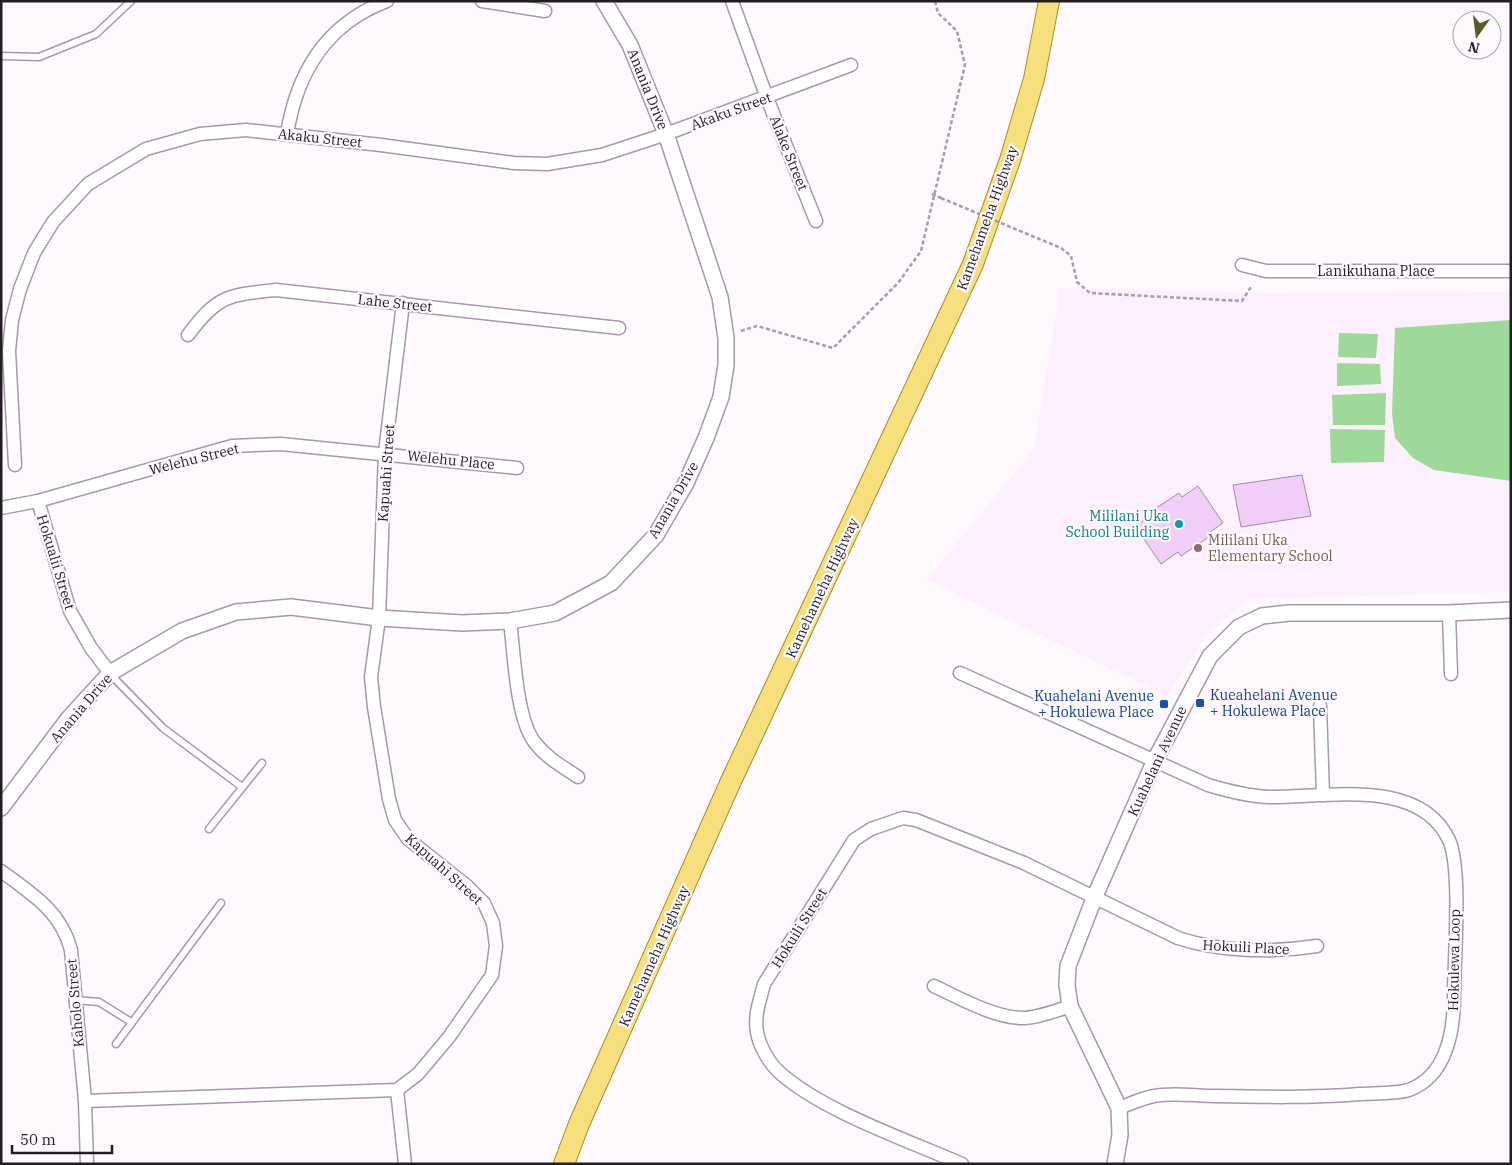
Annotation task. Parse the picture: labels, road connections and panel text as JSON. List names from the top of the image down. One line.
{"streets":{"main road":["Kamehameha Highway"],"street":["Anania Drive","Akaku Street","Alake Street","Lanikuhana Place","Lahe Street","Welehu Street","Welehu Place","Kapuahi Street","Hokualii Street","Kuahelani Avenue","Hokuili Street","Hokuili Place","Hokulewa Loop","Kaholo Street"]},"crossings":[["Anania Drive","Akaku Street"],["Anania Drive","Kapuahi Street"],["Anania Drive","Hokualii Street"],["Akaku Street","Alake Street"],["Lahe Street","Kapuahi Street"],["Welehu Street","Welehu Place"],["Welehu Street","Kapuahi Street"],["Welehu Street","Hokualii Street"],["Welehu Place","Kapuahi Street"],["Kuahelani Avenue","Hokuili Street"],["Kuahelani Avenue","Hokuili Place"],["Kuahelani Avenue","Hokulewa Loop"],["Hokuili Street","Hokuili Place"]],"places":{"other":["Mililani Uka School Building","Mililani Uka Elementary School"],"transit":["Kueahelani Avenue + Hokulewa Place","Kuahelani Avenue + Hokulewa Place"]},"scale_bar":"50 m","north":"bottom"}
